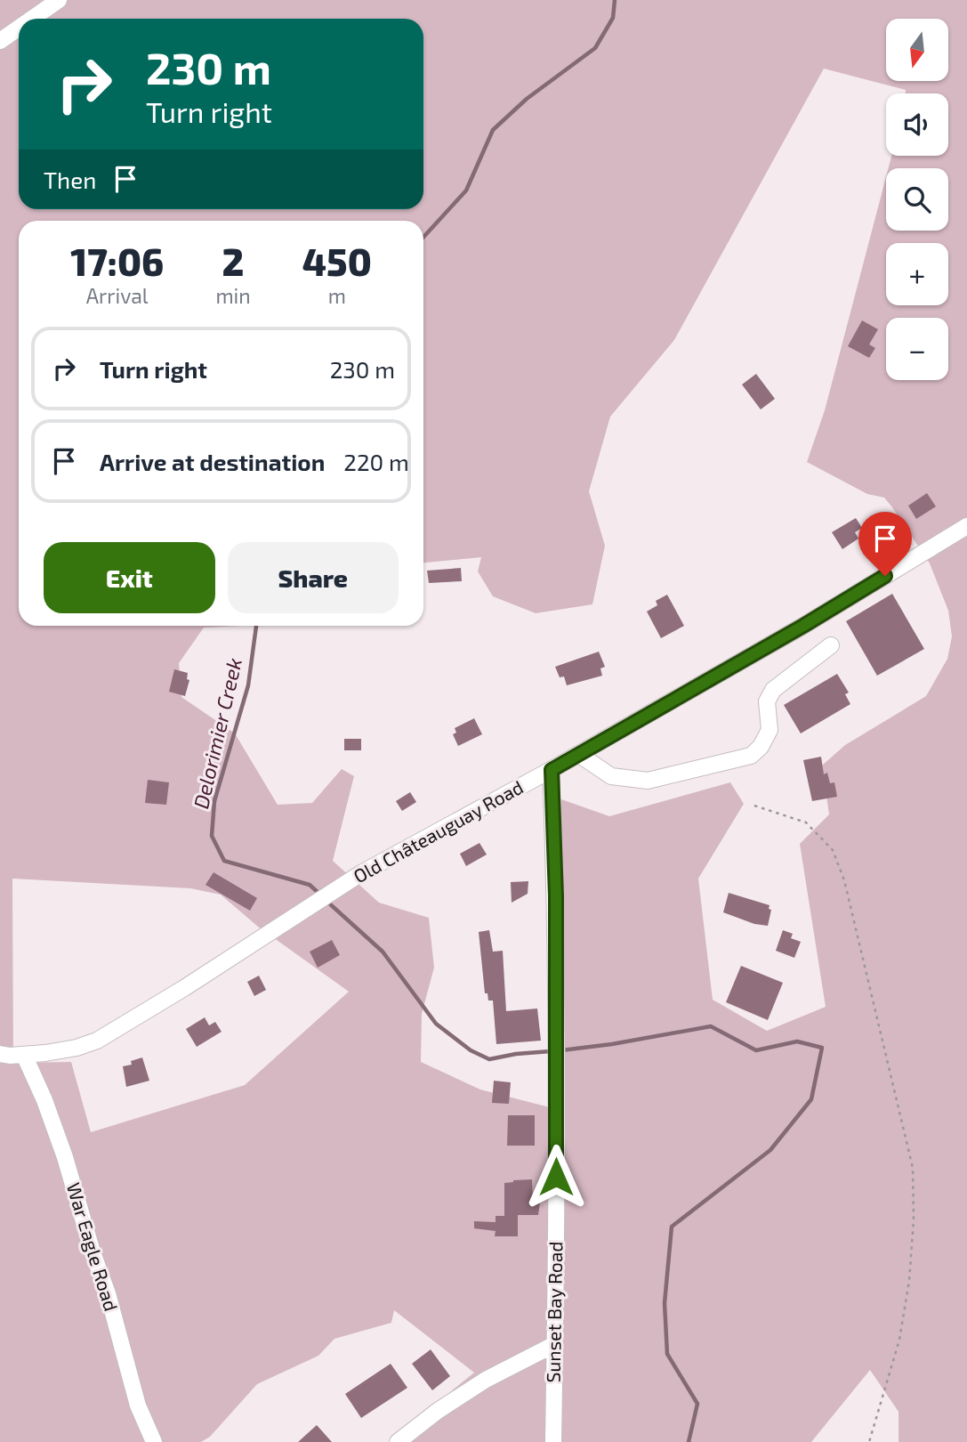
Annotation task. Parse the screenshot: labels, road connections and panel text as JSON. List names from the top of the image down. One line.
{"streets":{"street":["Old Châteauguay Road","War Eagle Road","Sunset Bay Road"]},"crossings":[["Old Châteauguay Road","War Eagle Road"],["Old Châteauguay Road","Sunset Bay Road"]],"water":["Delorimier Creek"],"north":"bottom","page":{"map_buttons":["+","−"],"turn":["230 m","Turn right"],"then":"Then","eta":["17:06","Arrival","2","min","450","m"],"list":[{"name":"Turn right","value":"230 m"},{"name":"Arrive at destination","value":"220 m"}],"buttons":["Exit","Share"]}}
